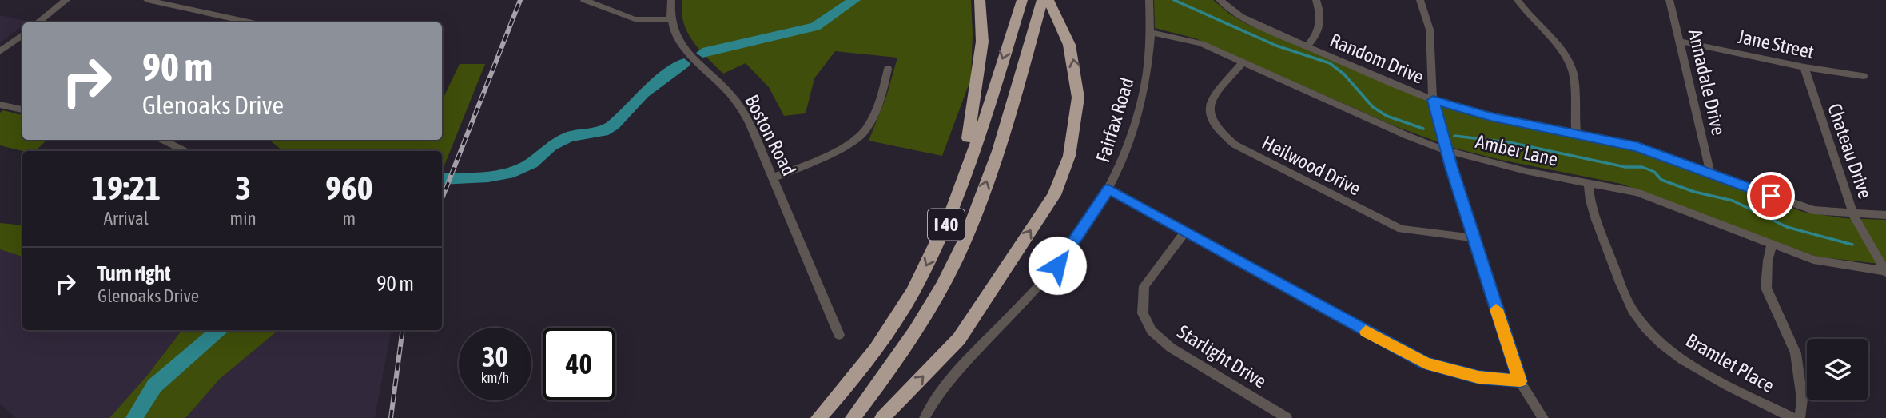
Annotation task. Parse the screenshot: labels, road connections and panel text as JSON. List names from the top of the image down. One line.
{"streets":{"highway":["I 40"],"street":["Jane Street","Random Drive","Annadale Drive","Fairfax Road","Boston Road","Amber Lane","Chateau Drive","Heilwood Drive","Starlight Drive","Bramlet Place"]},"crossings":[["Jane Street","Annadale Drive"],["Jane Street","Chateau Drive"],["Random Drive","Annadale Drive"],["Random Drive","Chateau Drive"],["Fairfax Road","Amber Lane"],["Amber Lane","Chateau Drive"],["Amber Lane","Heilwood Drive"],["Amber Lane","Bramlet Place"]],"page":{"turn":["90 m","Glenoaks Drive"],"eta":["19:21","Arrival","3","min","960","m"],"list":[{"name":"Turn right","note":"Glenoaks Drive","value":"90 m"}],"speed":"30 km/h","limit":"40"}}
